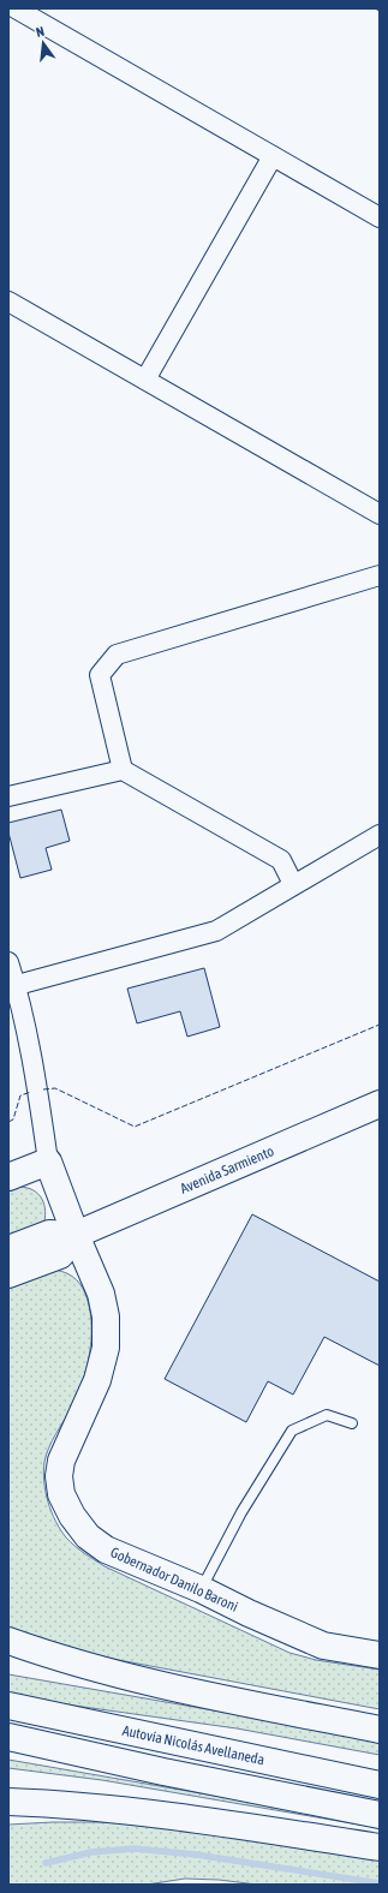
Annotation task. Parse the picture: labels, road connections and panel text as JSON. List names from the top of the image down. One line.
{"streets":{"main road":["Avenida Sarmiento","Gobernador Danilo Baroni","Autovía Nicolás Avellaneda"]},"crossings":[["Avenida Sarmiento","Gobernador Danilo Baroni"]],"north":"top"}
